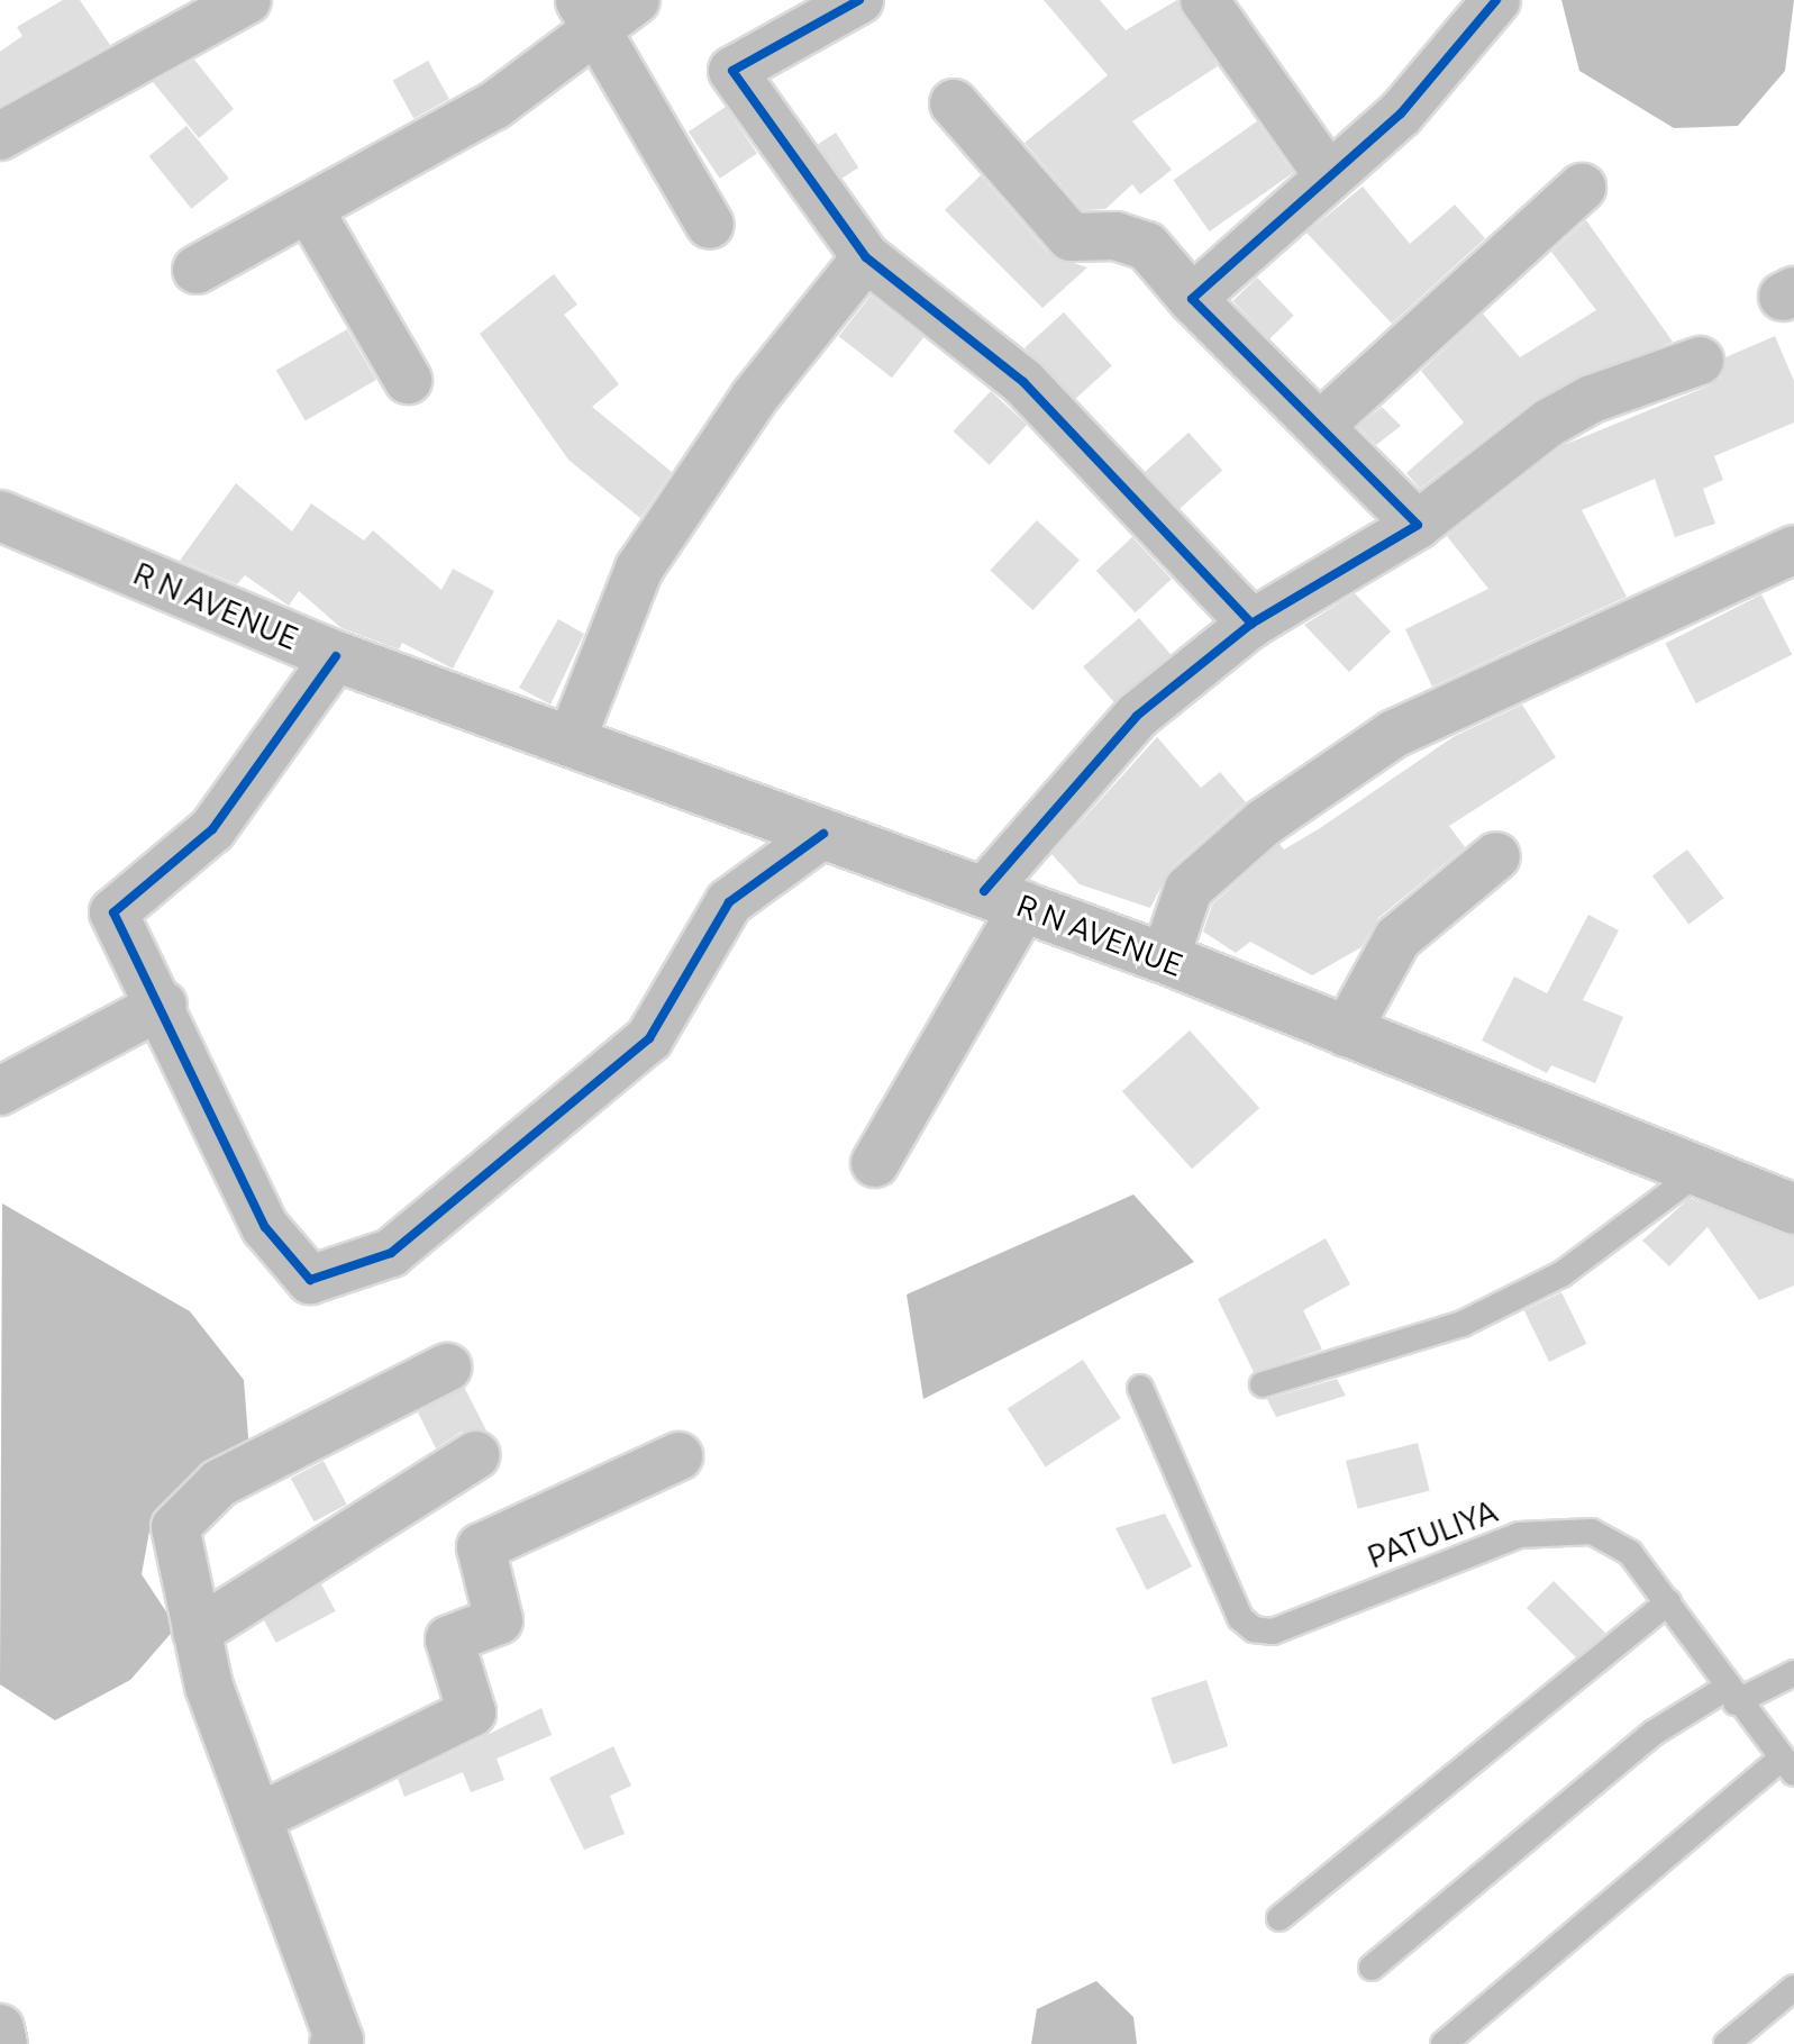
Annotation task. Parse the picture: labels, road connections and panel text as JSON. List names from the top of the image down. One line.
{"streets":{"main road":["R N AVENUE"],"lane":["PATULIYA"]}}
